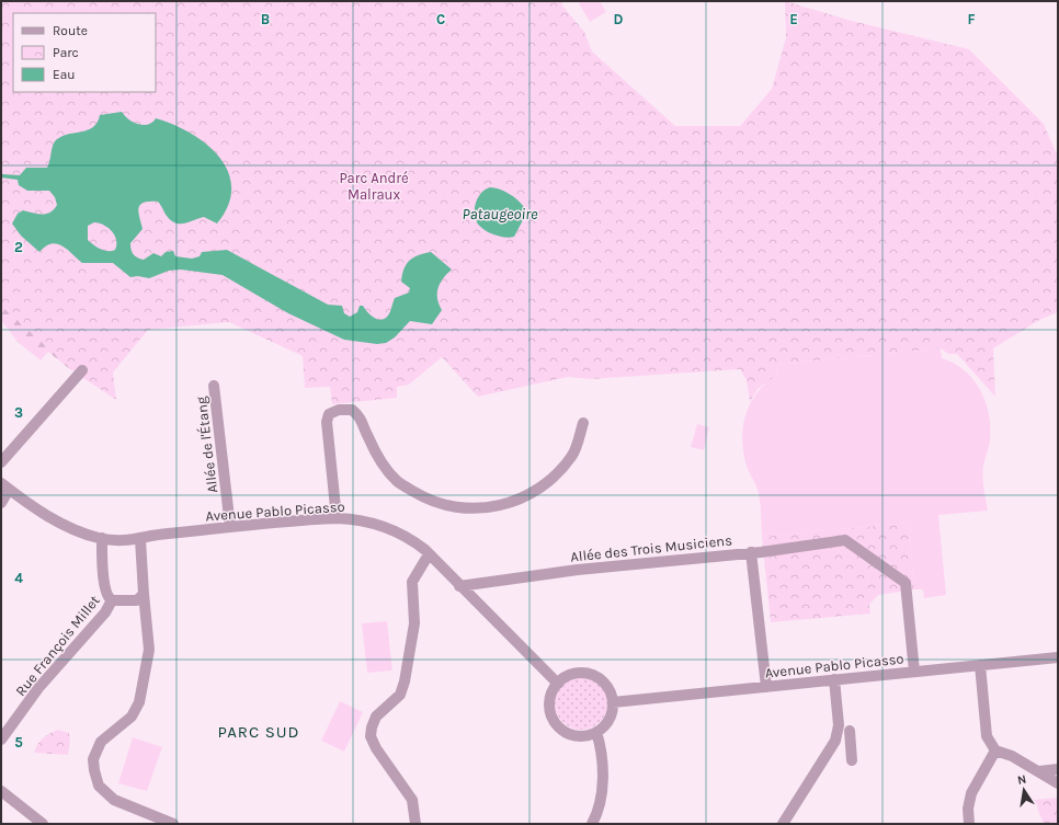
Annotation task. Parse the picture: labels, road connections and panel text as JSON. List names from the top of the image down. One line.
{"streets":{"street":["Allée de l'Étang","Avenue Pablo Picasso","Allée des Trois Musiciens","Rue François Millet"]},"crossings":[["Allée de l'Étang","Avenue Pablo Picasso"],["Avenue Pablo Picasso","Allée des Trois Musiciens"],["Avenue Pablo Picasso","Rue François Millet"]],"districts":["PARC SUD"],"water":["Pataugeoire"],"parks":["Parc André Malraux"],"legend":["Route","Parc","Eau"],"north":"top","grid":{"columns":["B","C","D","E","F"],"rows":["2","3","4","5"]}}
